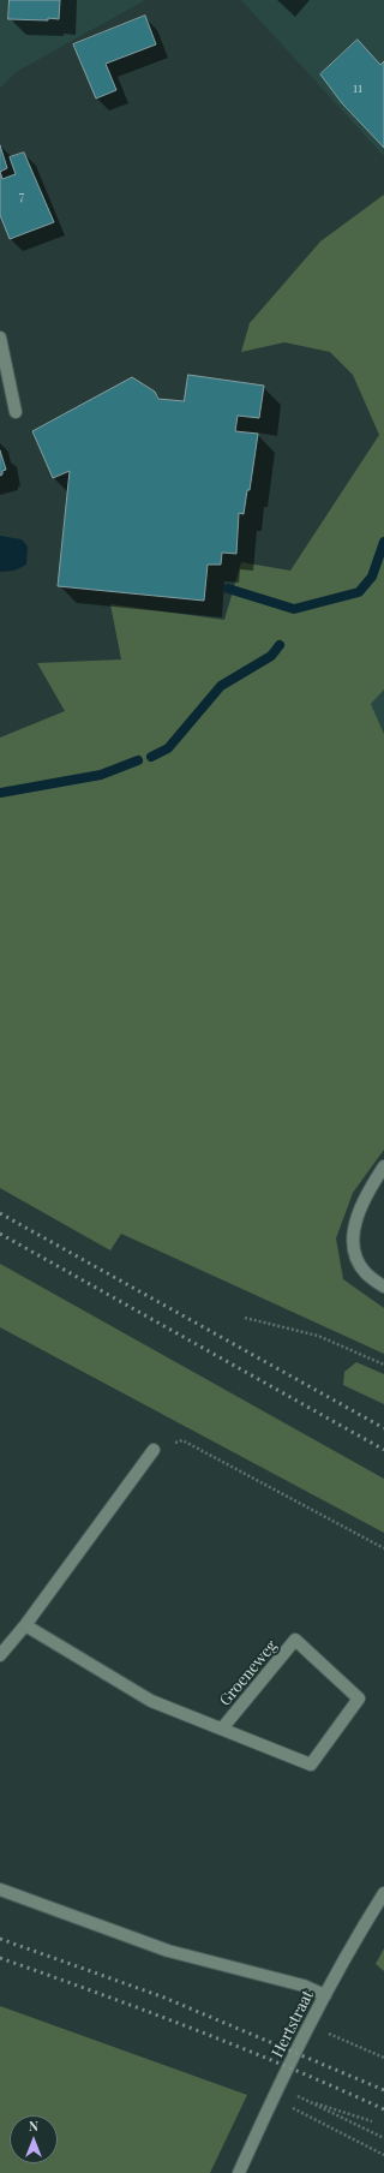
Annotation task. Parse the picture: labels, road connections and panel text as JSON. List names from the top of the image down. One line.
{"streets":{"street":["Groeneweg","Hertstraat"]},"house_numbers":["11","7"],"north":"top"}
